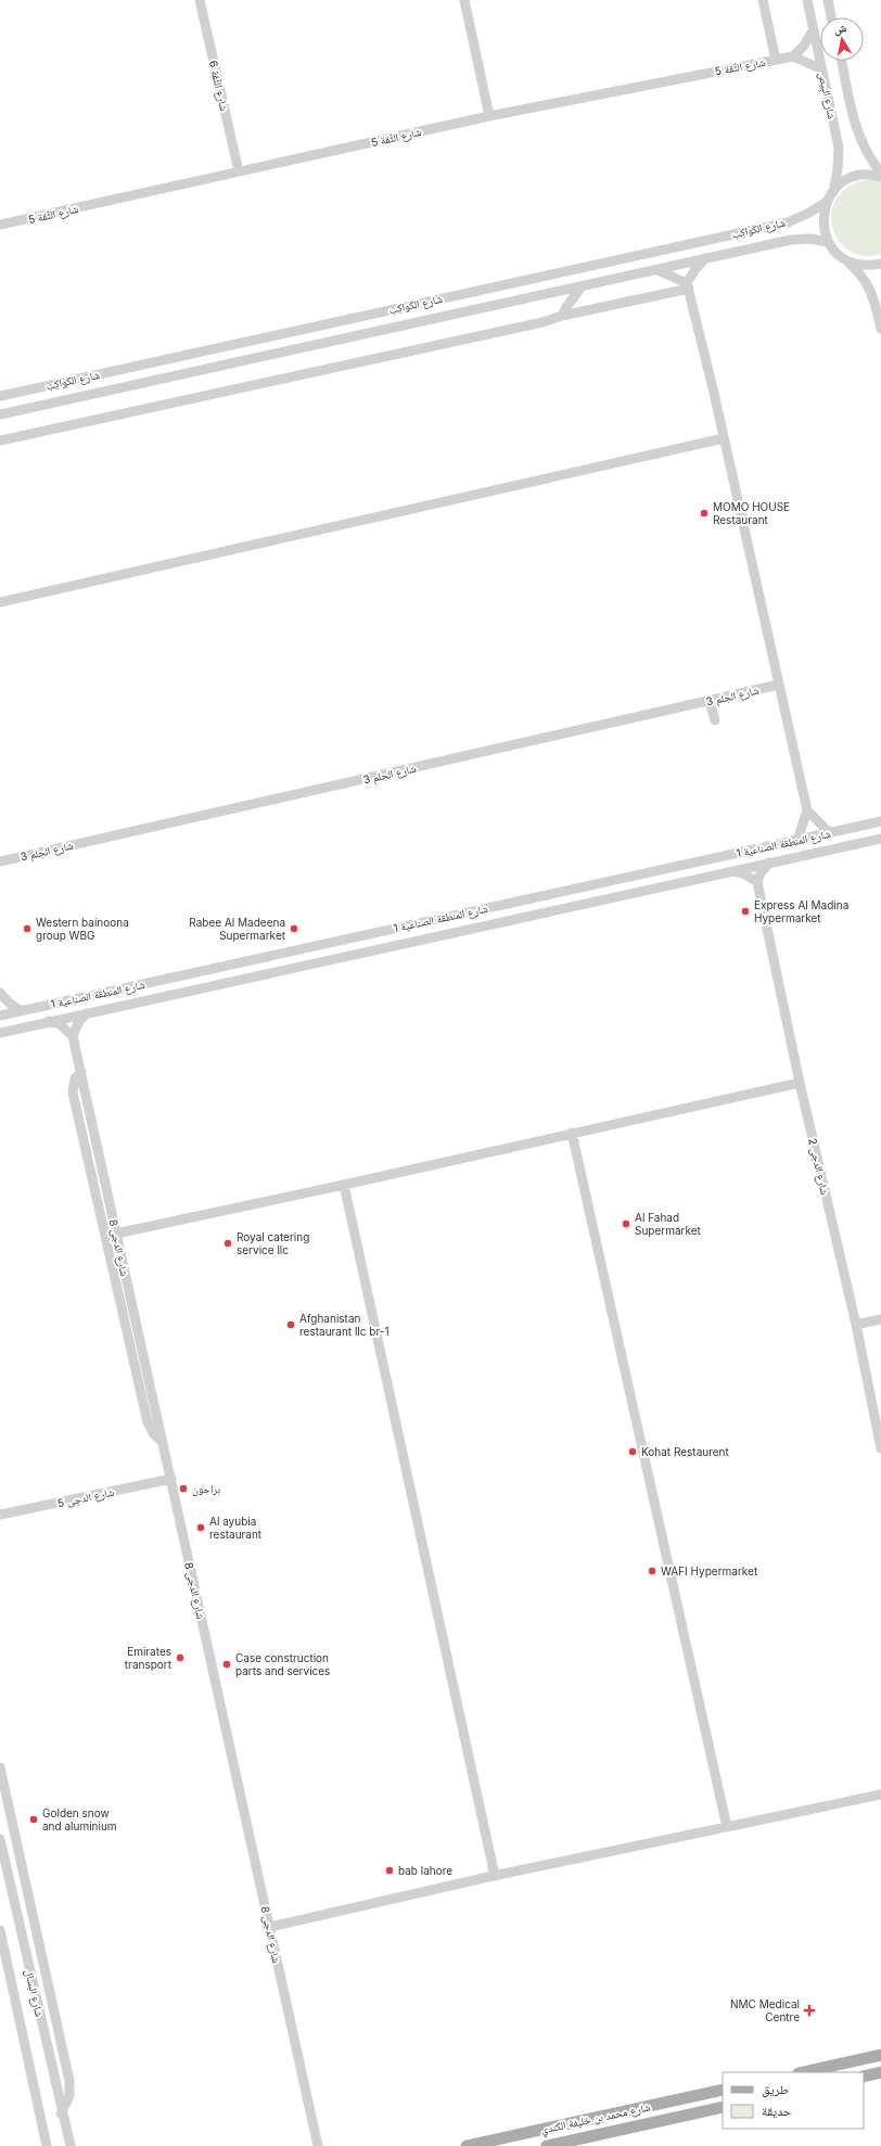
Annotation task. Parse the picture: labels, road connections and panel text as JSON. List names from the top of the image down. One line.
{"streets":{"main road":["شارع محمد بن خليفة الكندي"],"street":["شارع الثِّقة 5","شارع الثِّقة 6","شارع البِيص","شارع الكَواكِب","شارع الحِلم 3","شارع المنطقة الصناعية 1","شارع الدجى 2","شارع الدجى 8","شارع الدجى 5","شارع البسال"]},"crossings":[["شارع الثِّقة 5","شارع الثِّقة 6"],["شارع الدجى 8","شارع الدجى 5"]],"places":{"other":["MOMO HOUSE Restaurant","Express Al Madina Hypermarket","Western bainoona group WBG","Rabee Al Madeena Supermarket","Al Fahad Supermarket","Royal catering service llc","Afghanistan restaurant llc br-1","Kohat Restaurent","براجون","Al ayubia restaurant","WAFI Hypermarket","Emirates transport","Case construction parts and services","Golden snow and aluminium","bab lahore"],"health":["NMC Medical Centre"]},"legend":["طريق","حديقة"],"north":"top"}
